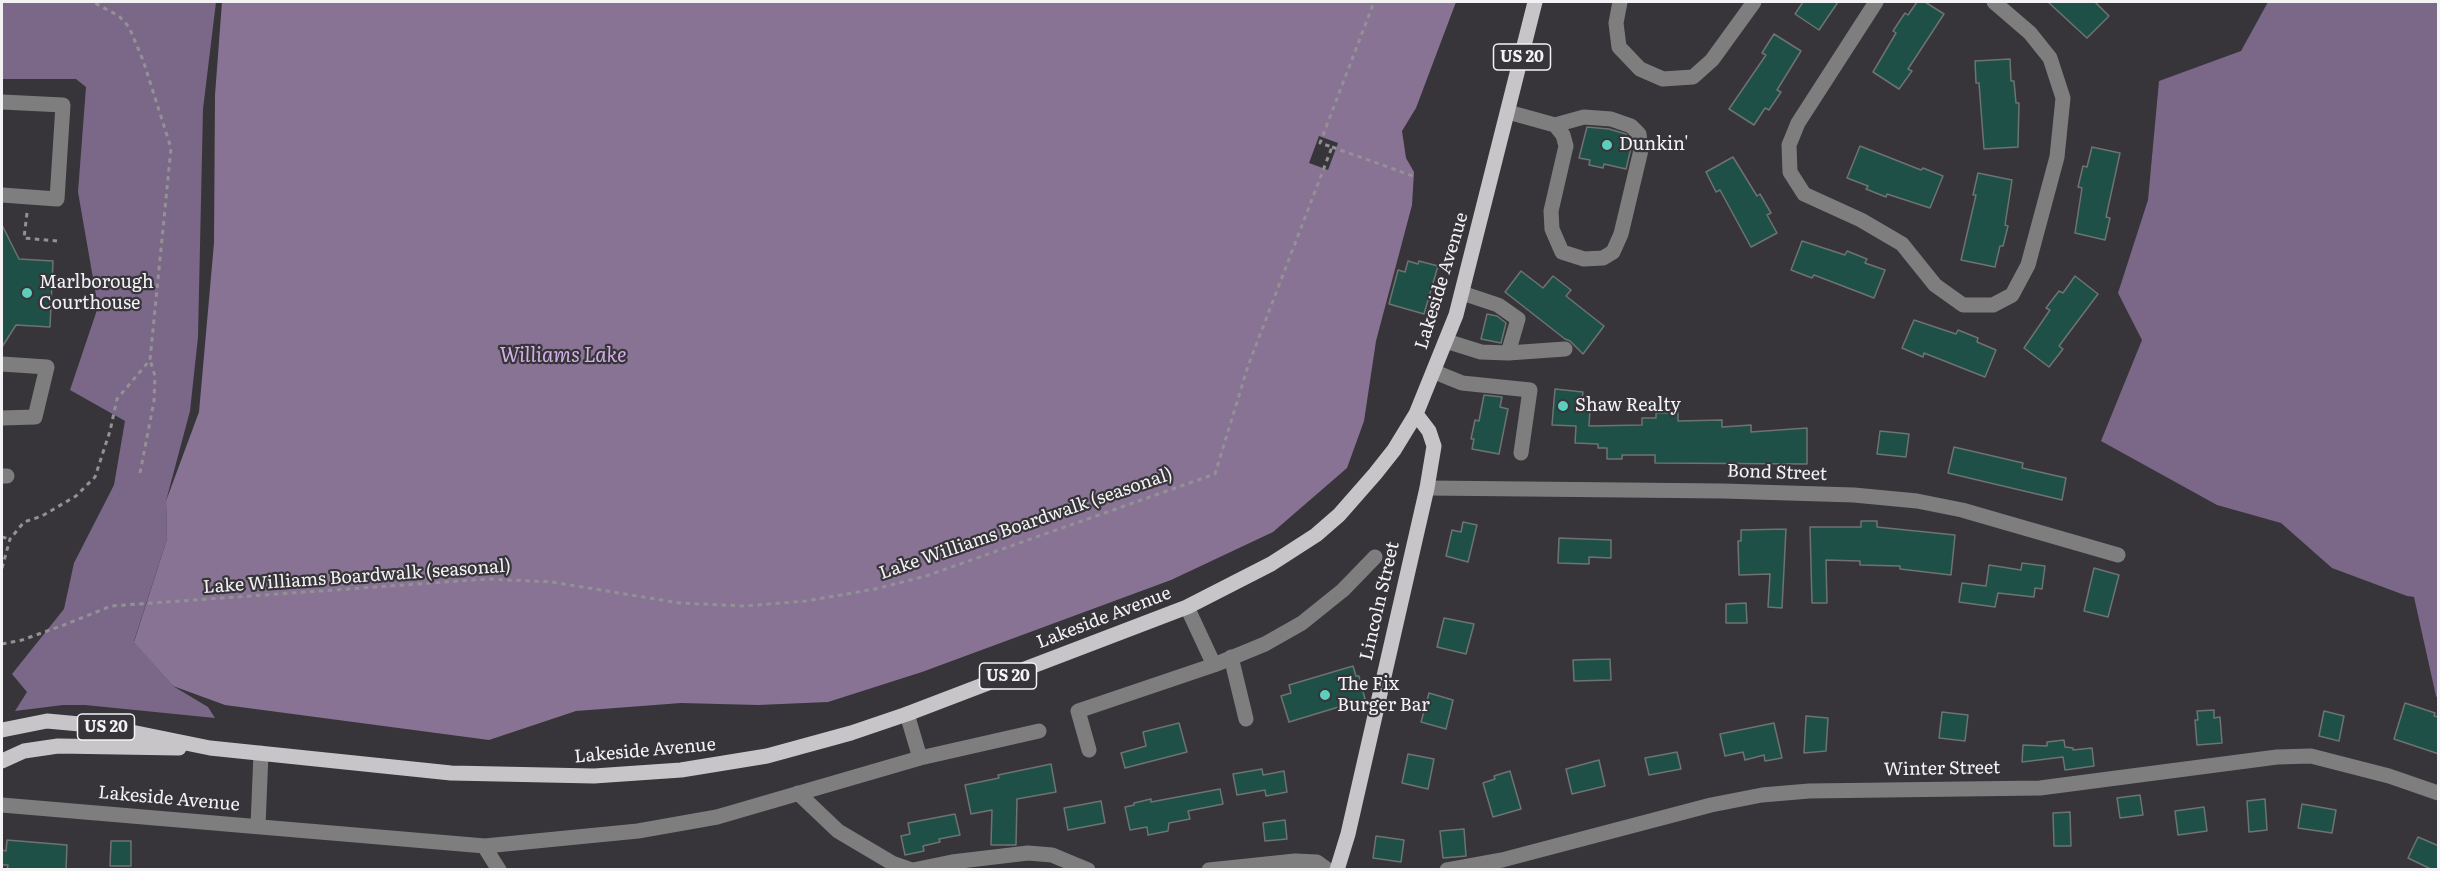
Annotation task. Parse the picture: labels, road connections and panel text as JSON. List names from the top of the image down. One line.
{"streets":{"main road":["US 20","Lakeside Avenue","Lincoln Street"],"street":["Bond Street","Winter Street"],"path":["Lake Williams Boardwalk (seasonal)"]},"crossings":[["Lakeside Avenue","Lincoln Street"],["Bond Street","Lincoln Street"]],"water":["Williams Lake"],"places":["Dunkin'","Marlborough Courthouse","Shaw Realty","The Fix Burger Bar"]}
